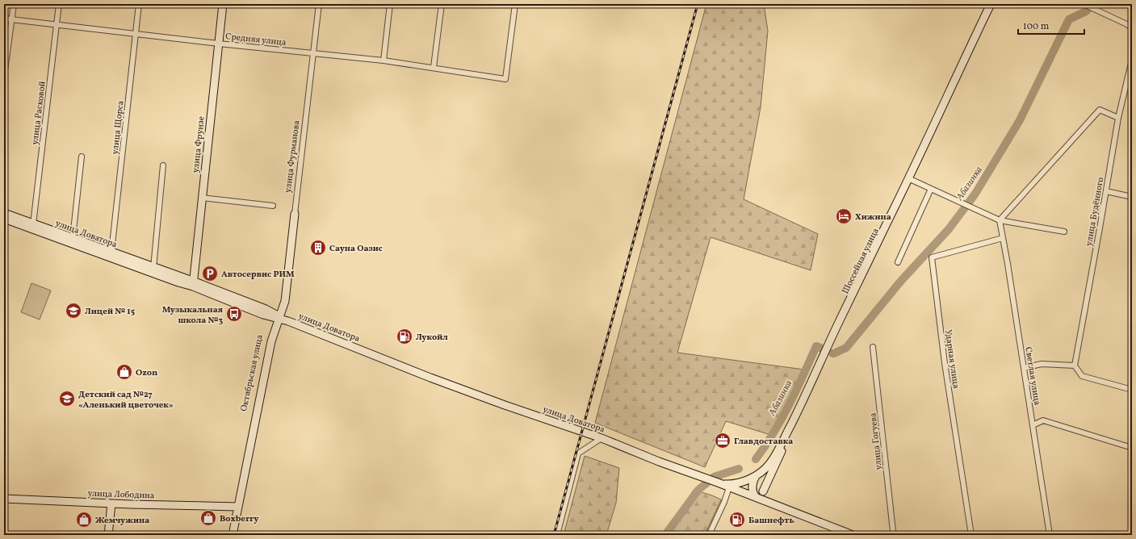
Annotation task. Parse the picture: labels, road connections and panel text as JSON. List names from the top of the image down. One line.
{"streets":{"main road":["улица Фрунзе","улица Фурманова","улица Доватора","Шоссейная улица","Октябрьская улица","улица Лободина"],"street":["Средняя улица","улица Расковой","улица Щорса","улица Будённого","Ударная улица","Светлая улица","улица Гогуева"]},"crossings":[["Средняя улица","улица Расковой"],["Средняя улица","улица Щорса"],["Средняя улица","улица Фрунзе"],["Средняя улица","улица Фурманова"],["улица Расковой","улица Доватора"],["улица Щорса","улица Доватора"],["улица Фрунзе","улица Доватора"],["улица Фурманова","улица Доватора"],["улица Фурманова","Октябрьская улица"],["улица Доватора","Октябрьская улица"],["Ударная улица","Светлая улица"],["Октябрьская улица","улица Лободина"]],"water":["Абазинка"],"places":{"hotel":["Хижина"],"building":["Сауна Оазис"],"parking":["Автосервис РИМ"],"school or university":["Лицей № 15","Детский сад №27 «Аленький цветочек»"],"bus stop":["Музыкальная школа №3"],"fuel station":["Лукойл","Башнефть"],"shop":["Ozon","Boxberry","Жемчужина"],"office":["Главдоставка"]},"scale_bar":"100 m"}
